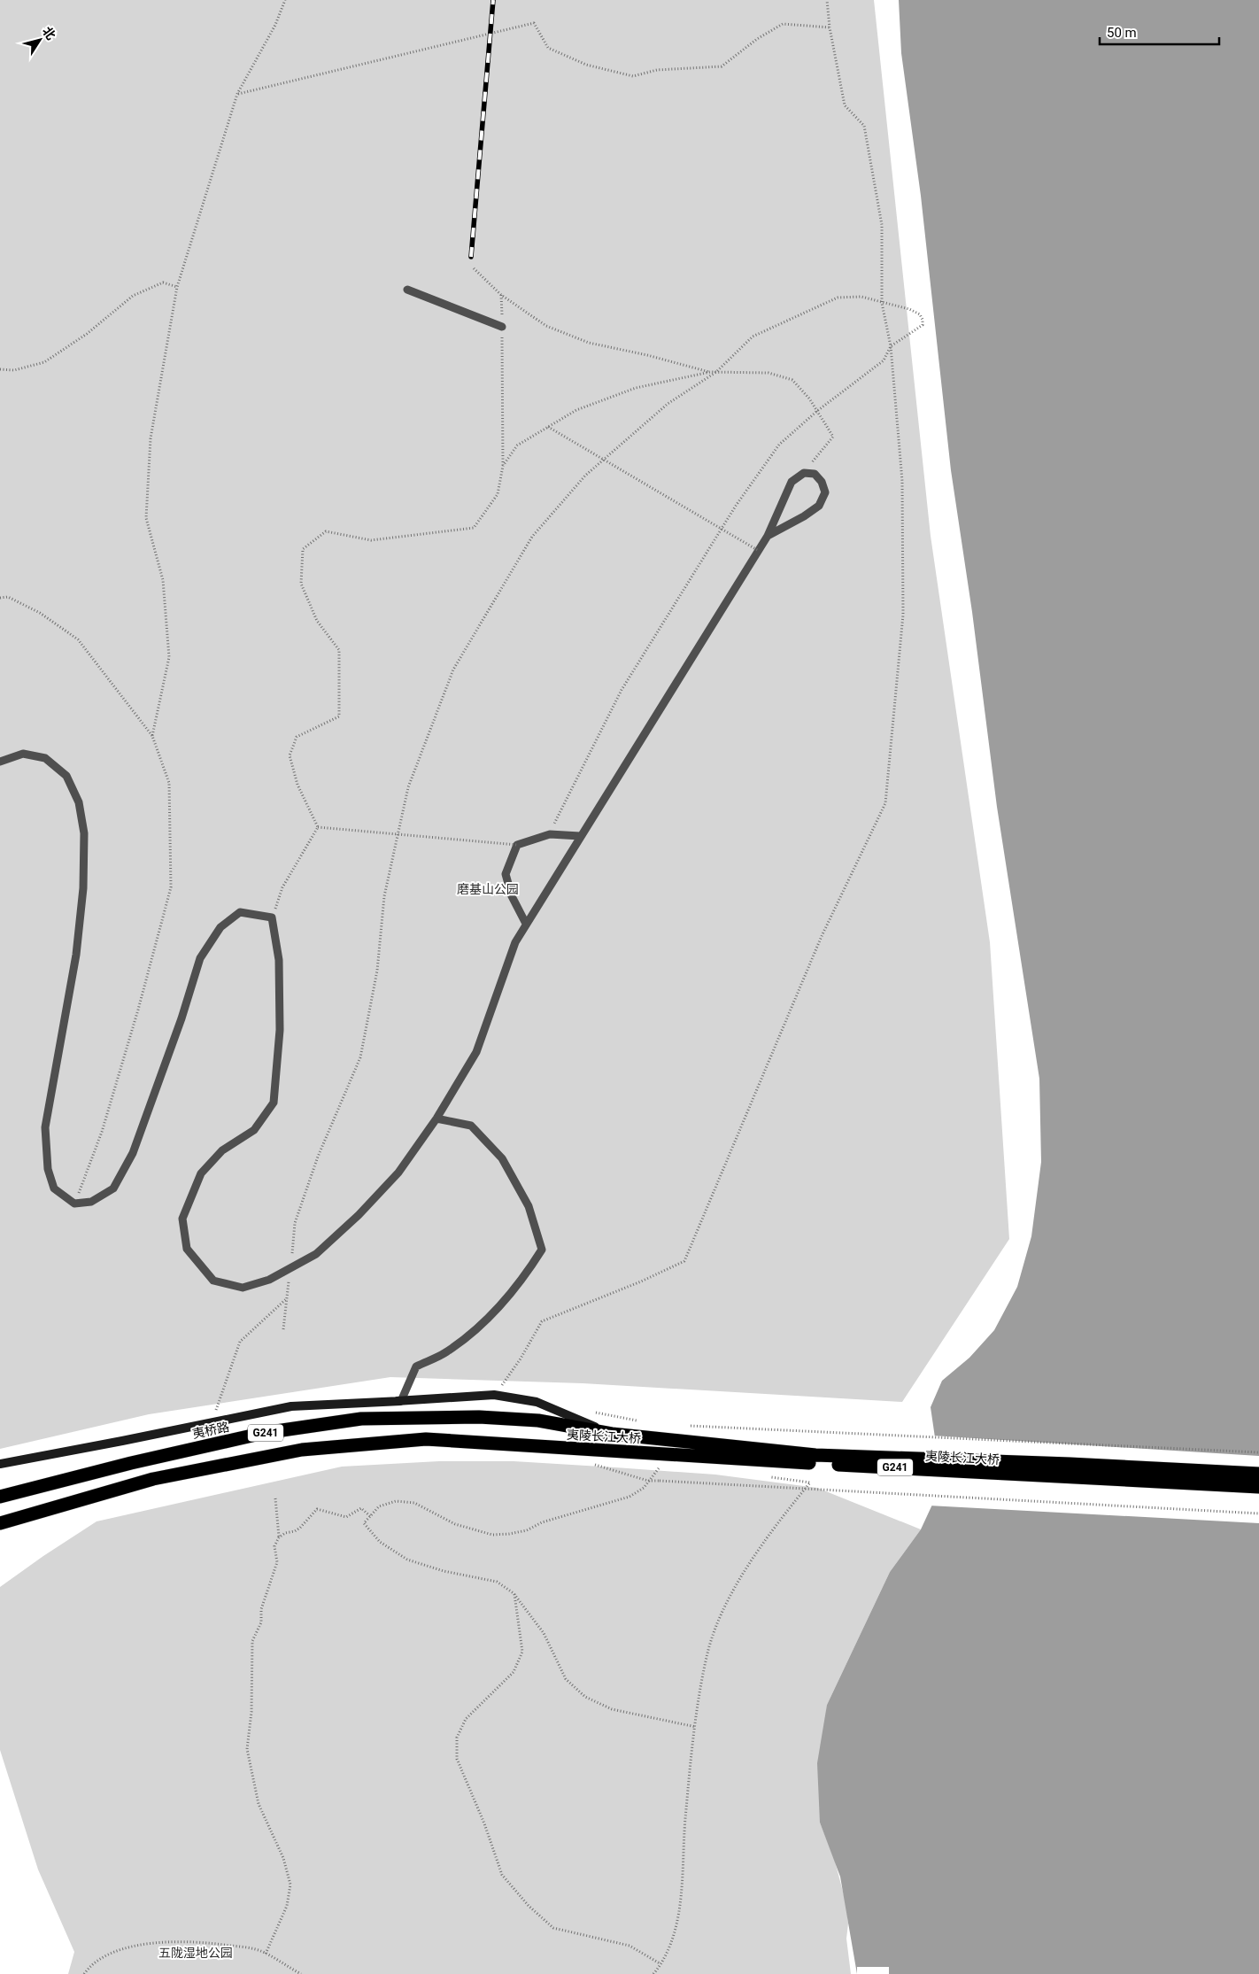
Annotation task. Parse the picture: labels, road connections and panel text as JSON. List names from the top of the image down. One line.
{"streets":{"highway":["夷桥路","G241","夷陵长江大桥"]},"crossings":[["夷桥路","夷陵长江大桥"]],"parks":["磨基山公园","五陇湿地公园"],"scale_bar":"50 m","north":"top right"}
